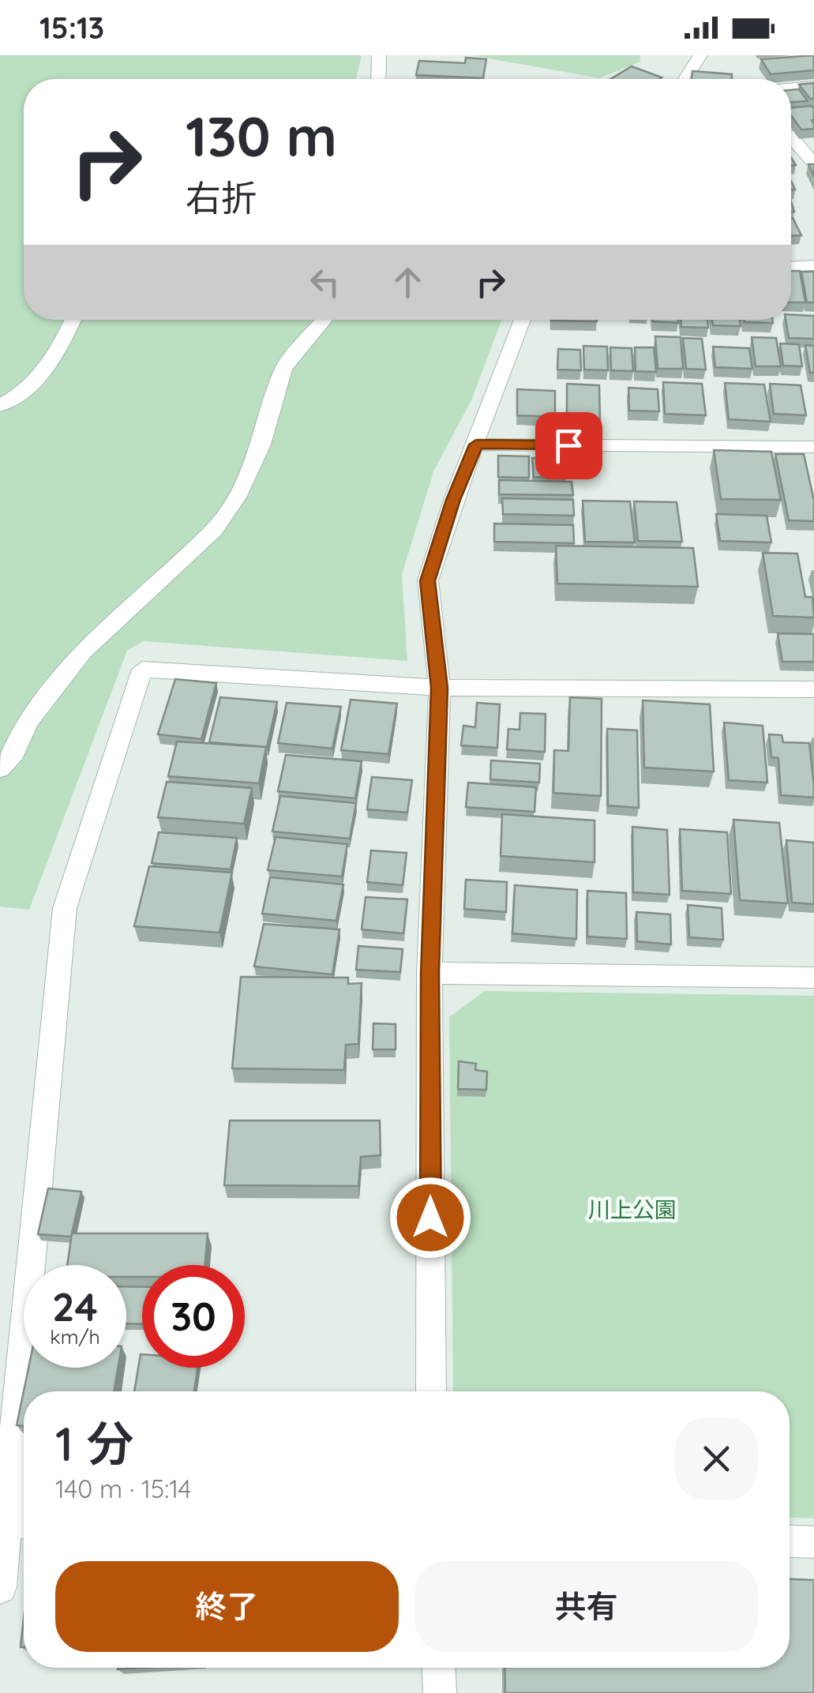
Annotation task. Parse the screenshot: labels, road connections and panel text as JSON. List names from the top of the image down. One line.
{"parks":["川上公園"],"page":{"status":"15:13","turn":["130 m","右折"],"speed":"24 km/h","limit":"30","heading":["1 分","140 m · 15:14"],"buttons":["終了","共有"]}}
